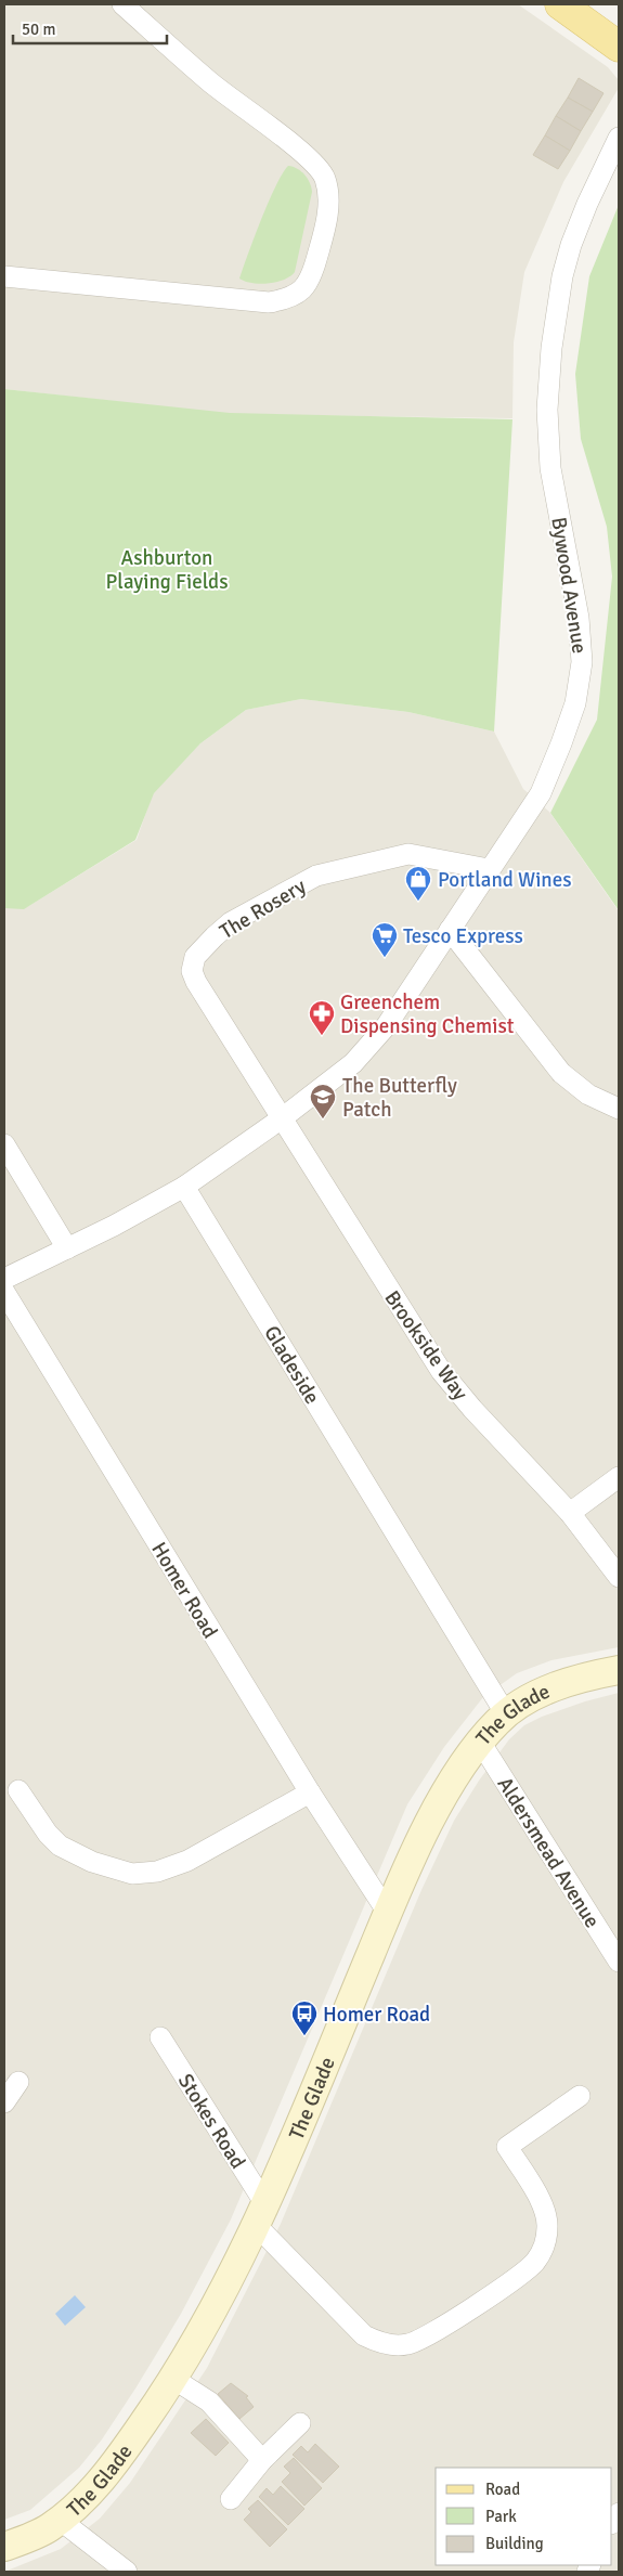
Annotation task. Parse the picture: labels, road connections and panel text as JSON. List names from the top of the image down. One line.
{"streets":{"street":["Bywood Avenue","The Rosery","Brookside Way","Gladeside","Homer Road","The Glade","Aldersmead Avenue","Stokes Road"]},"crossings":[["Bywood Avenue","The Rosery"],["Bywood Avenue","Brookside Way"],["Bywood Avenue","Gladeside"],["The Rosery","Brookside Way"],["Gladeside","The Glade"],["Homer Road","The Glade"],["The Glade","Aldersmead Avenue"],["The Glade","Stokes Road"]],"parks":["Ashburton Playing Fields"],"places":{"shop":["Portland Wines"],"supermarket":["Tesco Express"],"pharmacy":["Greenchem Dispensing Chemist"],"school or university":["The Butterfly Patch"],"bus stop":["Homer Road"]},"legend":["Road","Park","Building"],"scale_bar":"50 m"}
